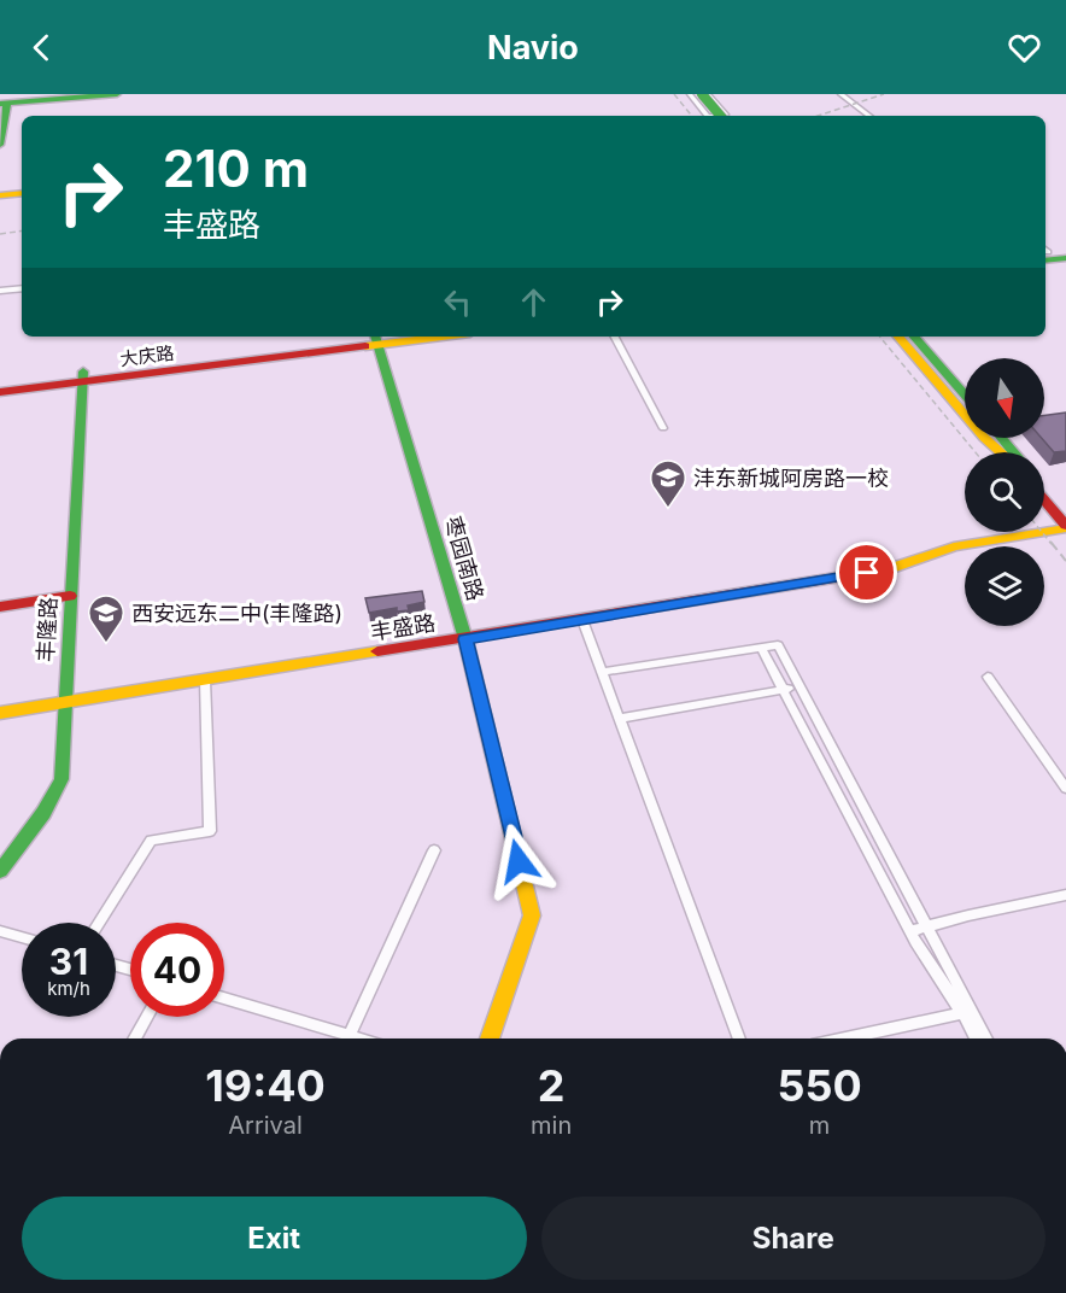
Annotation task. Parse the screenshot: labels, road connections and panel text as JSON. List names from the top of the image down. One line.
{"streets":{"street":["大庆路","枣园南路","丰盛路","丰隆路"]},"crossings":[["大庆路","枣园南路"],["大庆路","丰隆路"],["枣园南路","丰盛路"],["丰盛路","丰隆路"]],"places":{"school or university":["沣东新城阿房路一校","西安远东二中(丰隆路)"]},"north":"bottom","page":{"header":"Navio","turn":["210 m","丰盛路"],"speed":"31 km/h","limit":"40","eta":["19:40","Arrival","2","min","550","m"],"buttons":["Exit","Share"]}}
